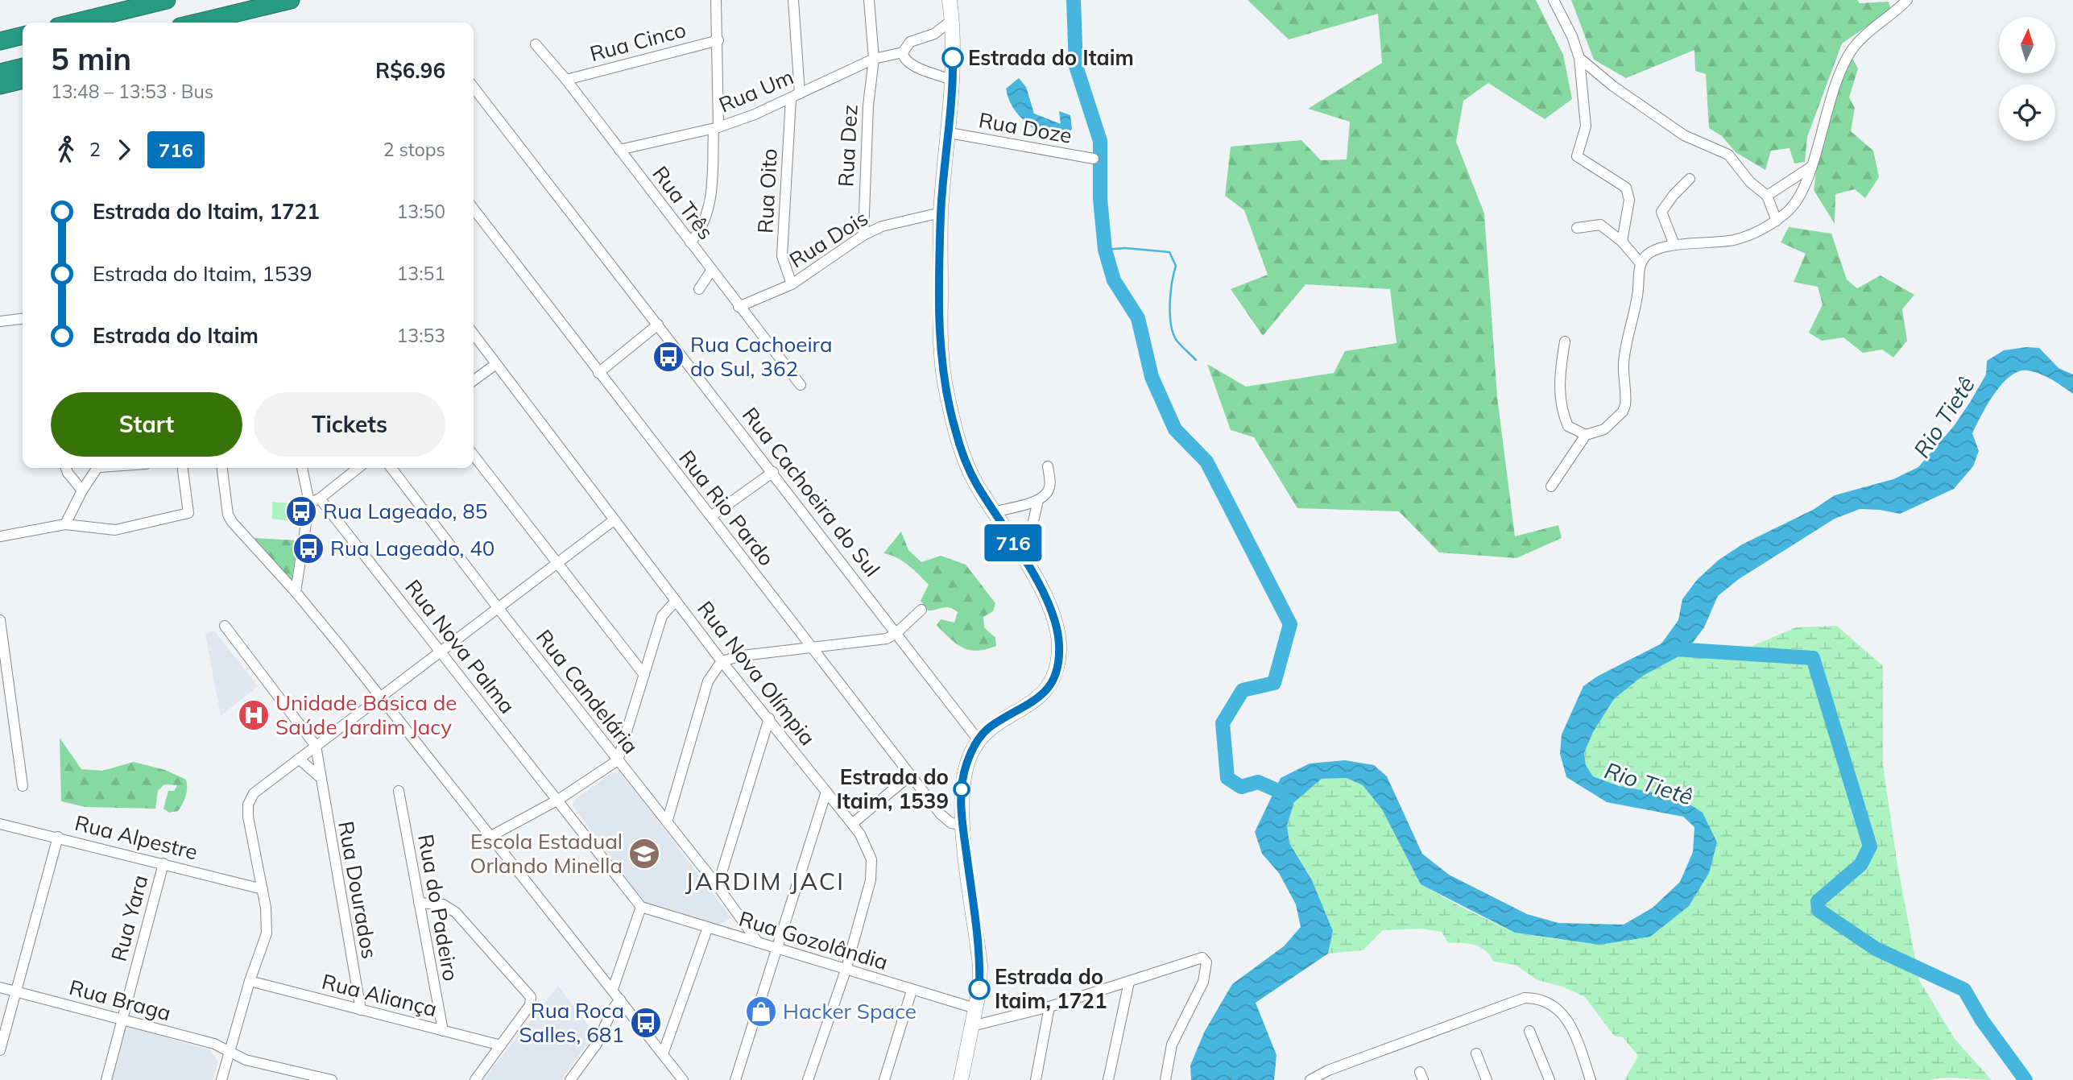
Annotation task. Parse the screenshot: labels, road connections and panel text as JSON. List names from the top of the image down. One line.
{"streets":{"street":["Rua Cinco","Rua Um","Rua Doze","Rua Dez","Rua Oito","Rua Três","Rua Dois","Rua Cachoeira do Sul","Rua Rio Pardo","Rua Nova Palma","Rua Nova Olímpia","Rua Candelária","Rua Alpestre","Rua Dourados","Rua do Padeiro","Rua Yara","Rua Gozolândia","Rua Aliança","Rua Braga"]},"crossings":[["Rua Cinco","Rua Três"],["Rua Um","Rua Dez"],["Rua Um","Rua Oito"],["Rua Um","Rua Três"],["Rua Dez","Rua Dois"],["Rua Oito","Rua Dois"],["Rua Três","Rua Dois"],["Rua Nova Palma","Rua Gozolândia"],["Rua Nova Olímpia","Rua Gozolândia"],["Rua Candelária","Rua Gozolândia"],["Rua Alpestre","Rua Yara"],["Rua Dourados","Rua Aliança"],["Rua do Padeiro","Rua Aliança"],["Rua Yara","Rua Braga"]],"districts":["JARDIM JACI"],"water":["Rio Tietê"],"places":{"other":["Estrada do Itaim","Estrada do Itaim, 1539","Estrada do Itaim, 1721"],"bus stop":["Rua Cachoeira do Sul, 362","Rua Lageado, 85","Rua Lageado, 40","Rua Roca Salles, 681"],"hospital":["Unidade Básica de Saúde Jardim Jacy"],"school or university":["Escola Estadual Orlando Minella"],"shop":["Hacker Space"]},"lines":["bus line 716"],"north":"top","page":{"on_map":"716","heading":["5 min","13:48 – 13:53 · Bus","R$6.96"],"legs":["2","716","2 stops"],"list":[{"name":"Estrada do Itaim, 1721","value":"13:50"},{"name":"Estrada do Itaim, 1539","value":"13:51"},{"name":"Estrada do Itaim","value":"13:53"}],"buttons":["Start","Tickets"]}}
